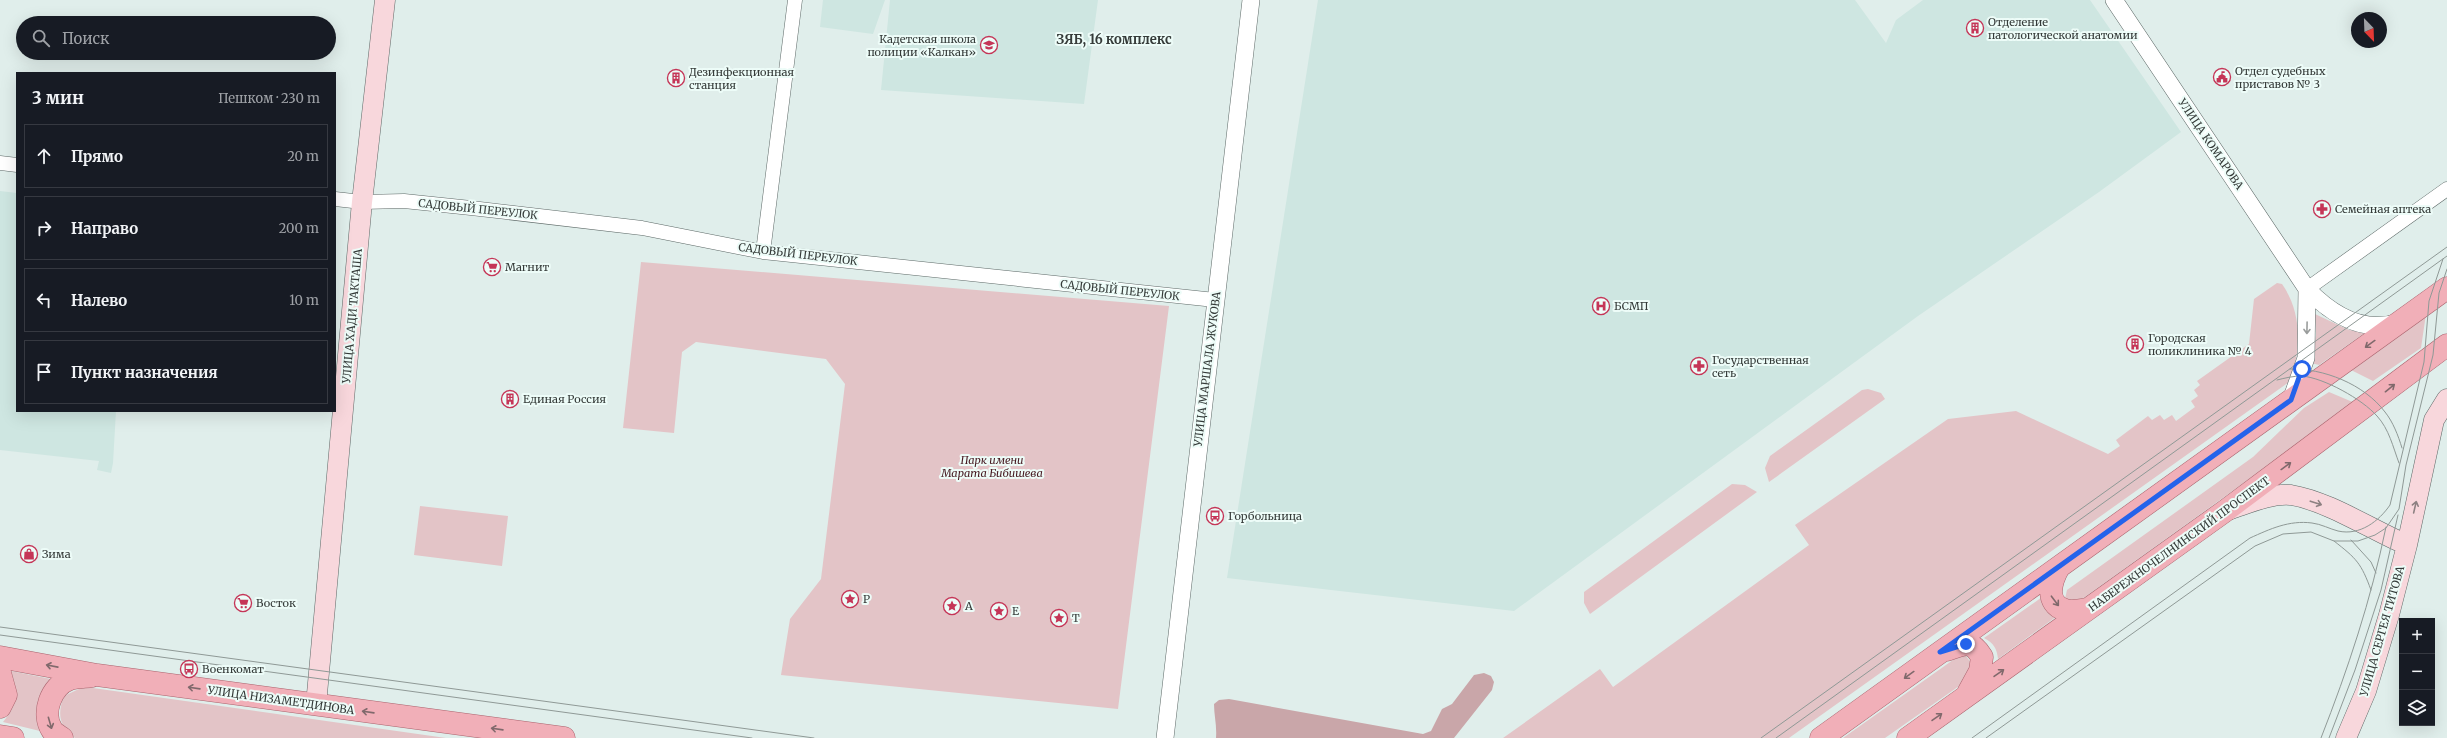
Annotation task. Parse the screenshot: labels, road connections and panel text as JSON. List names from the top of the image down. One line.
{"streets":{"main road":["УЛИЦА ХАДИ ТАКТАША","НАБЕРЕЖНОЧЕЛНИНСКИЙ ПРОСПЕКТ","УЛИЦА СЕРГЕЯ ТИТОВА","УЛИЦА НИЗАМЕТДИНОВА"],"street":["УЛИЦА КОМАРОВА","САДОВЫЙ ПЕРЕУЛОК","УЛИЦА МАРШАЛА ЖУКОВА"]},"crossings":[["САДОВЫЙ ПЕРЕУЛОК","УЛИЦА ХАДИ ТАКТАША"],["САДОВЫЙ ПЕРЕУЛОК","УЛИЦА МАРШАЛА ЖУКОВА"],["УЛИЦА ХАДИ ТАКТАША","УЛИЦА НИЗАМЕТДИНОВА"]],"one_way":["УЛИЦА СЕРГЕЯ ТИТОВА","УЛИЦА НИЗАМЕТДИНОВА"],"districts":["ЗЯБ, 16 комплекс"],"parks":["Парк имени Марата Бибишева"],"places":{"building":["Отделение патологической анатомии","Дезинфекционная станция","Городская поликлиника № 4","Единая Россия"],"school or university":["Кадетская школа полиции «Калкан»"],"public building":["Отдел судебных приставов № 3"],"pharmacy":["Семейная аптека","Государственная сеть"],"supermarket":["Магнит","Восток"],"hospital":["БСМП"],"bus stop":["Горбольница","Военкомат"],"shop":["Зима"],"place":["Р","А","Е","Т"]},"north":"bottom right","page":{"search":"Поиск","heading":["3 мин","Пешком · 230 m"],"list":[["Прямо","20 m"],["Направо","200 m"],["Налево","10 m"],"Пункт назначения"],"map_buttons":["+","−"]}}
